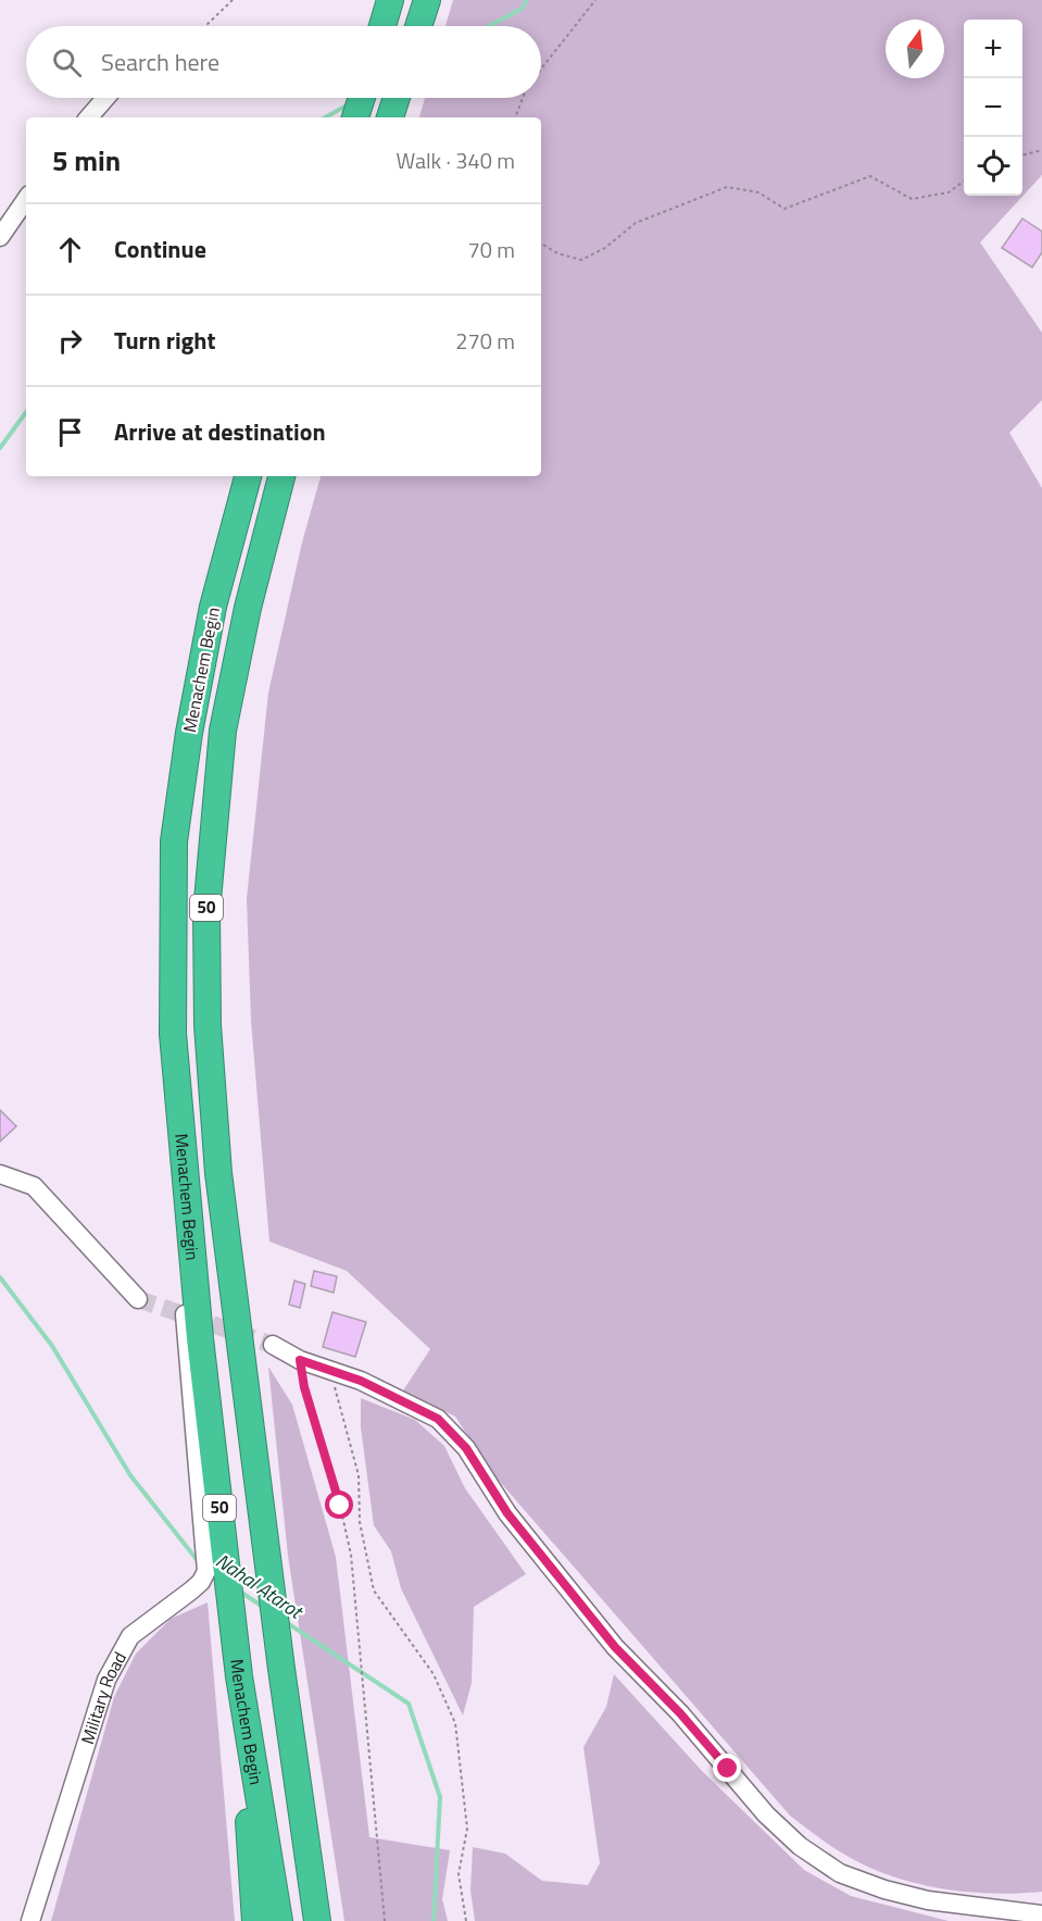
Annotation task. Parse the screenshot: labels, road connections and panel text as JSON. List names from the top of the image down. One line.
{"streets":{"highway":["Menachem Begin","50"],"street":["Military Road"]},"water":["Nahal Atarot"],"north":"top","page":{"map_buttons":["+","−"],"search":"Search here","heading":["5 min","Walk · 340 m"],"list":[["Continue","70 m"],["Turn right","270 m"],"Arrive at destination"]}}
